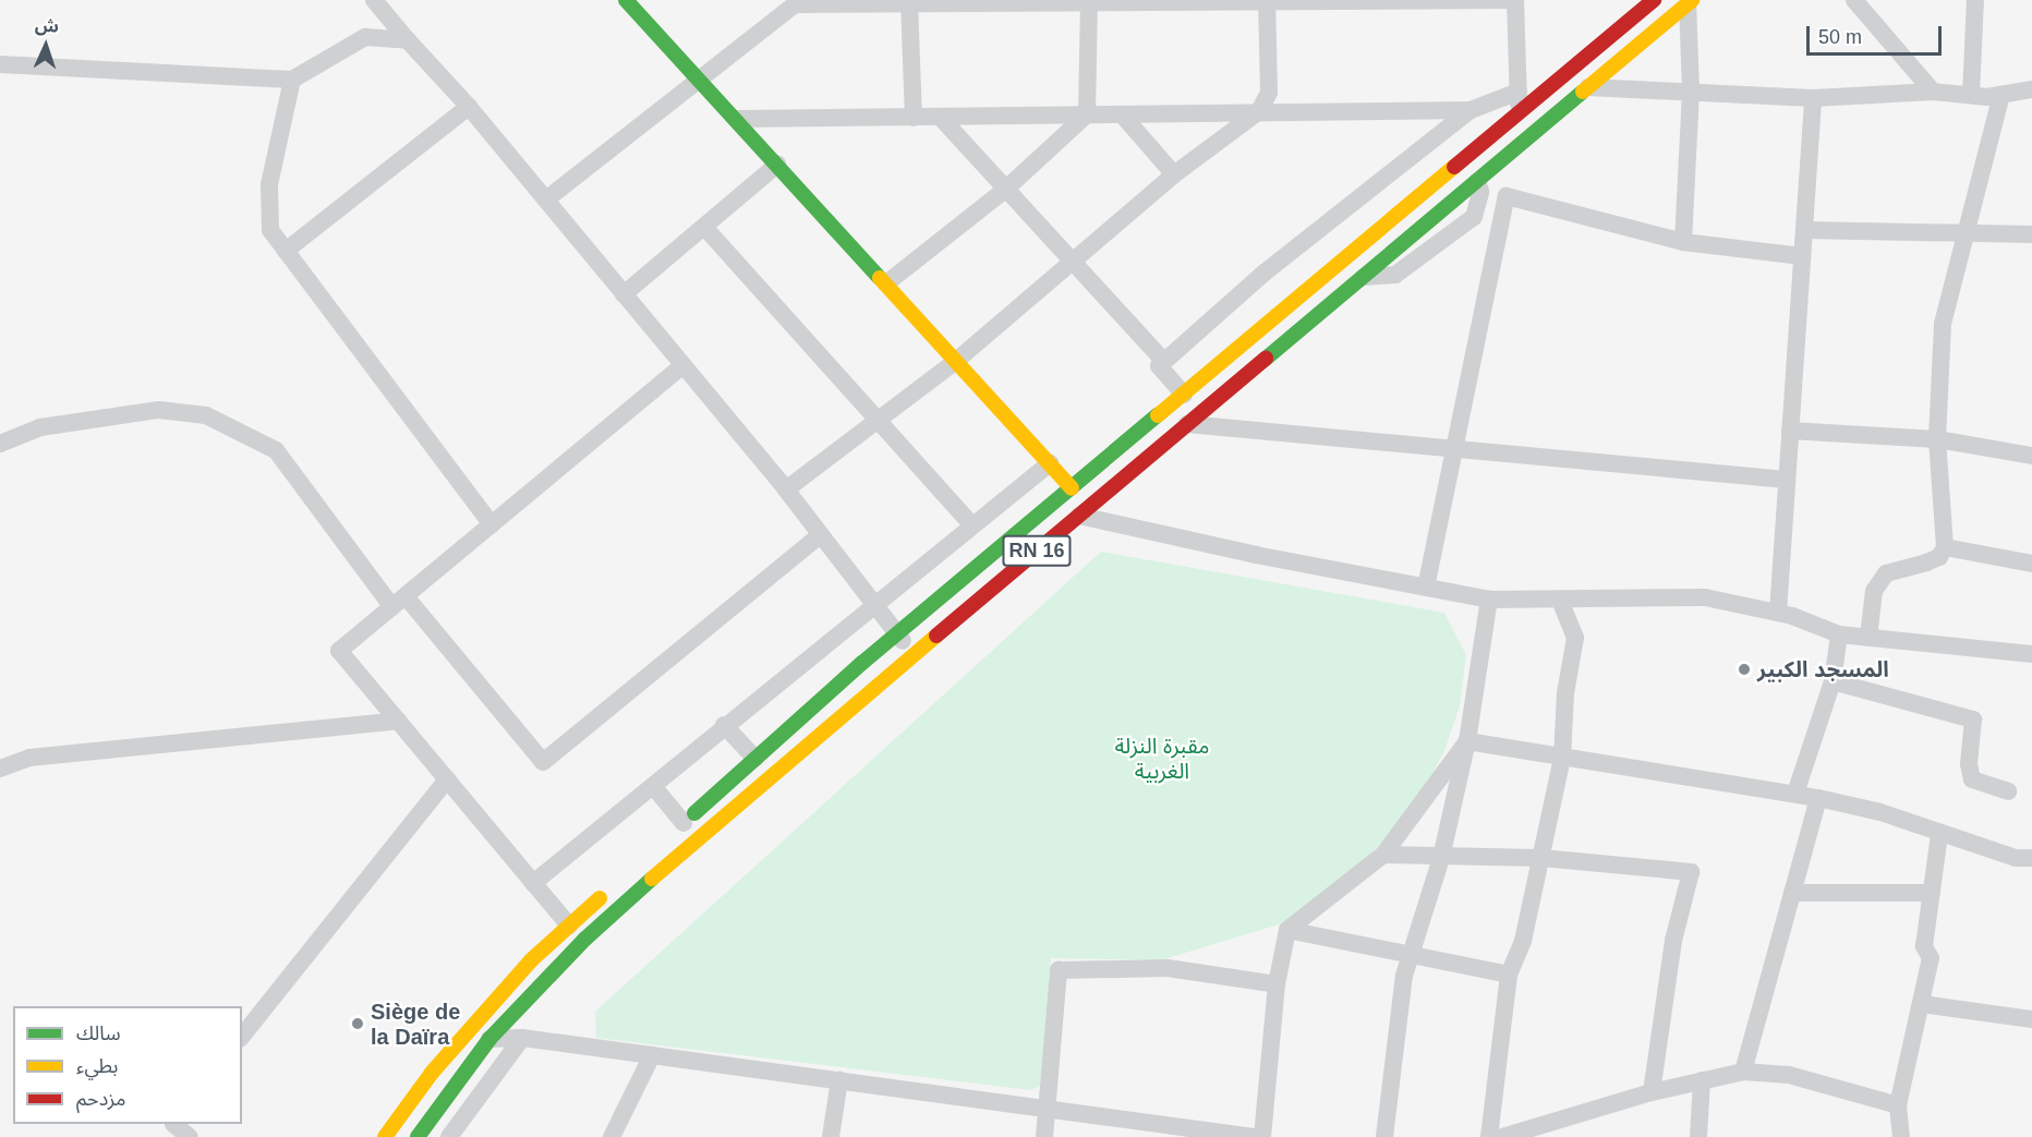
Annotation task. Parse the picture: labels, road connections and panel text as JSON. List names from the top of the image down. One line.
{"streets":{"main road":["RN 16"]},"parks":["مقبرة النزلة الغربية"],"places":["المسجد الكبير","Siège de la Daïra"],"legend":["سالك","بطيء","مزدحم"],"scale_bar":"50 m","north":"top"}
